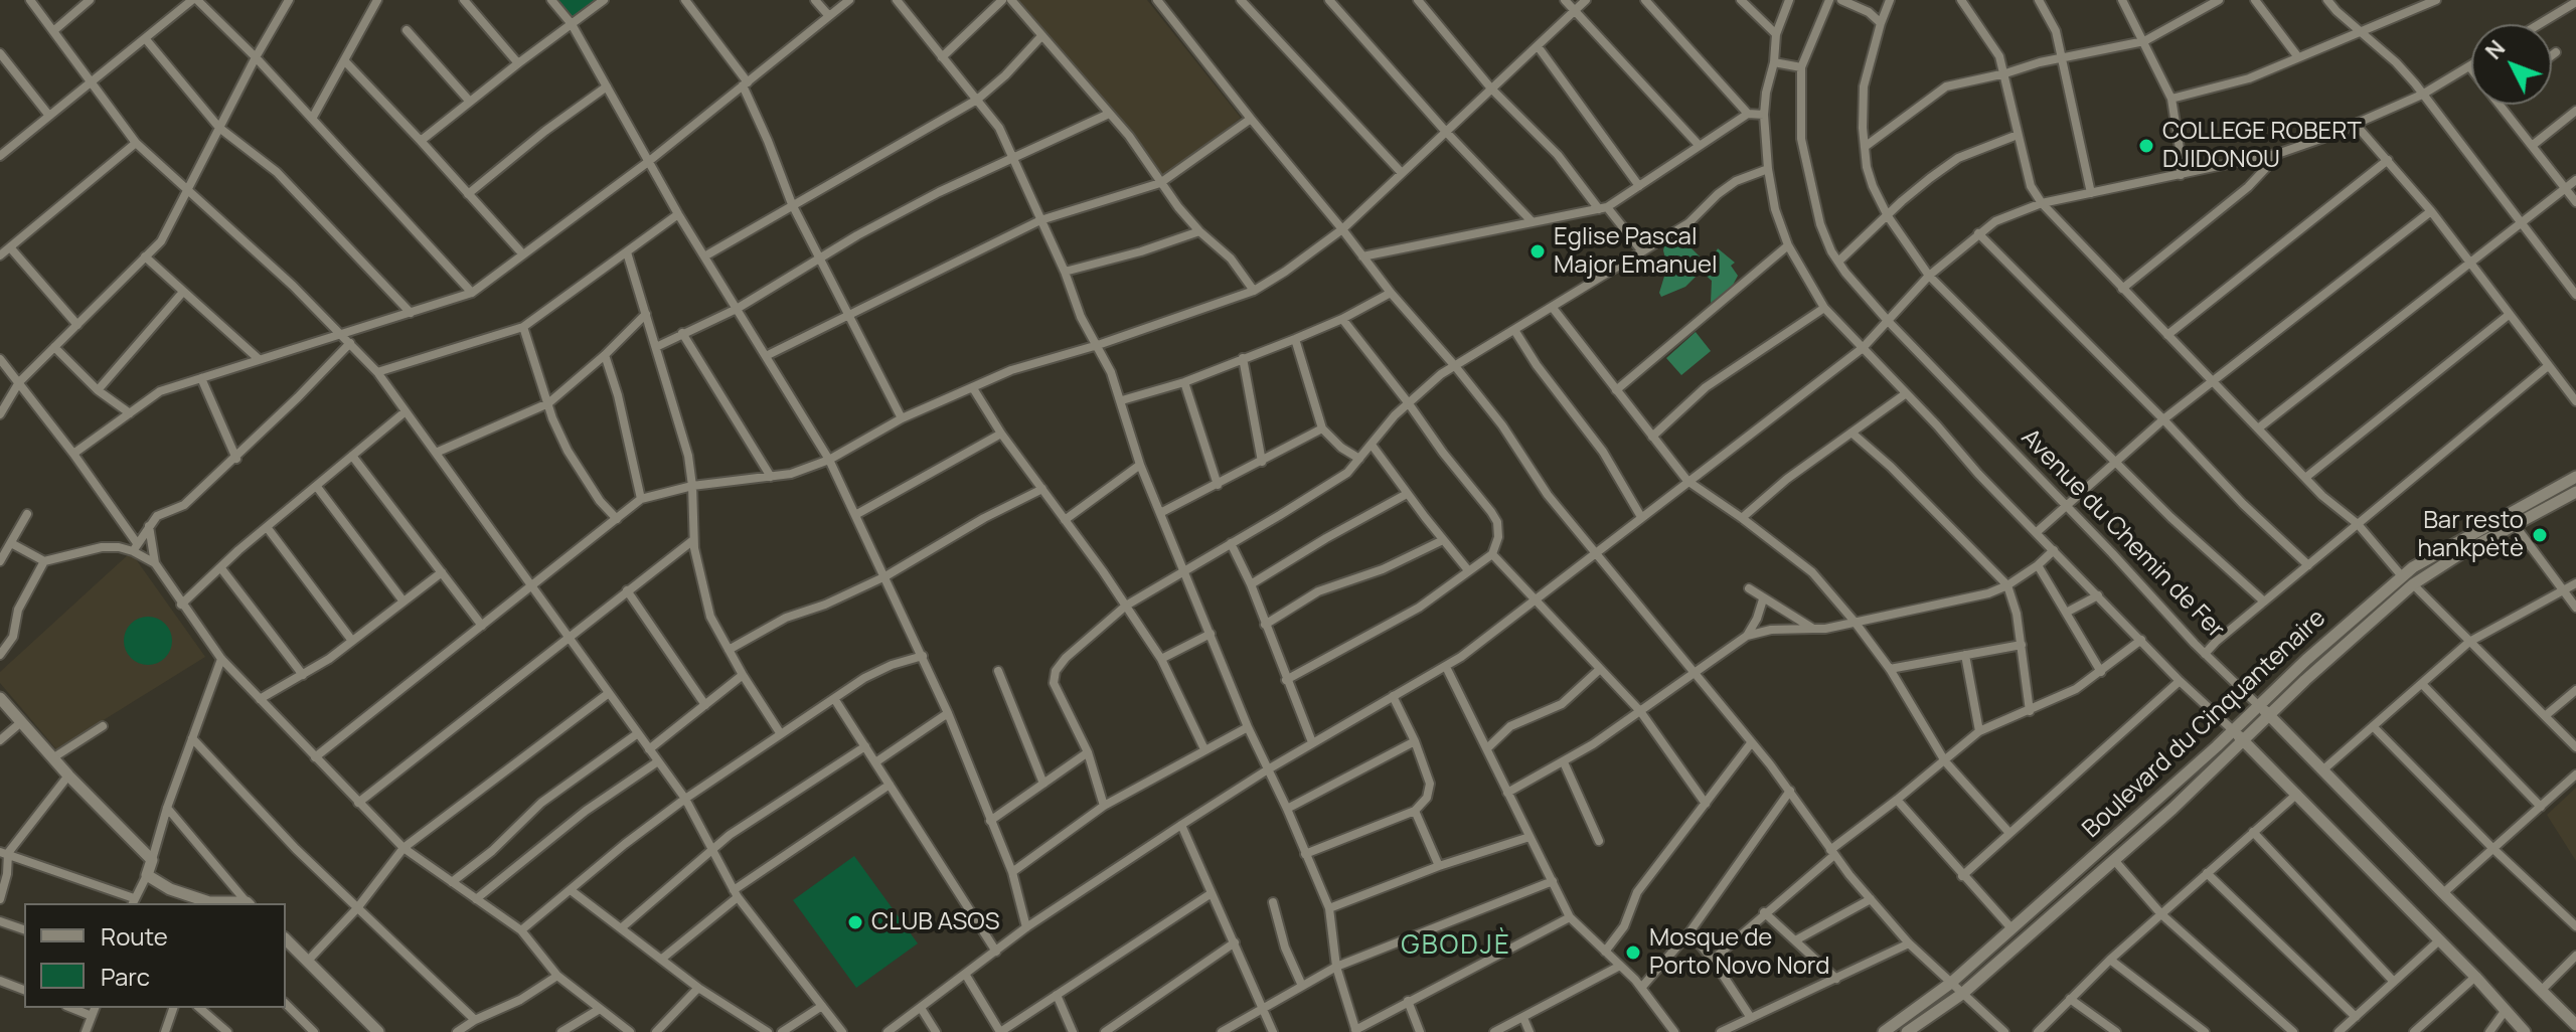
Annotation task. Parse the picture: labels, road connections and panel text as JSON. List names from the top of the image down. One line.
{"streets":{"main road":["Avenue du Chemin de Fer","Boulevard du Cinquantenaire"]},"crossings":[["Avenue du Chemin de Fer","Boulevard du Cinquantenaire"]],"districts":["GBODJÈ"],"places":["COLLEGE ROBERT DJIDONOU","Eglise Pascal Major Emanuel","Bar resto hankpètè","CLUB ASOS","Mosque de Porto Novo Nord"],"legend":["Route","Parc"],"north":"top left"}
